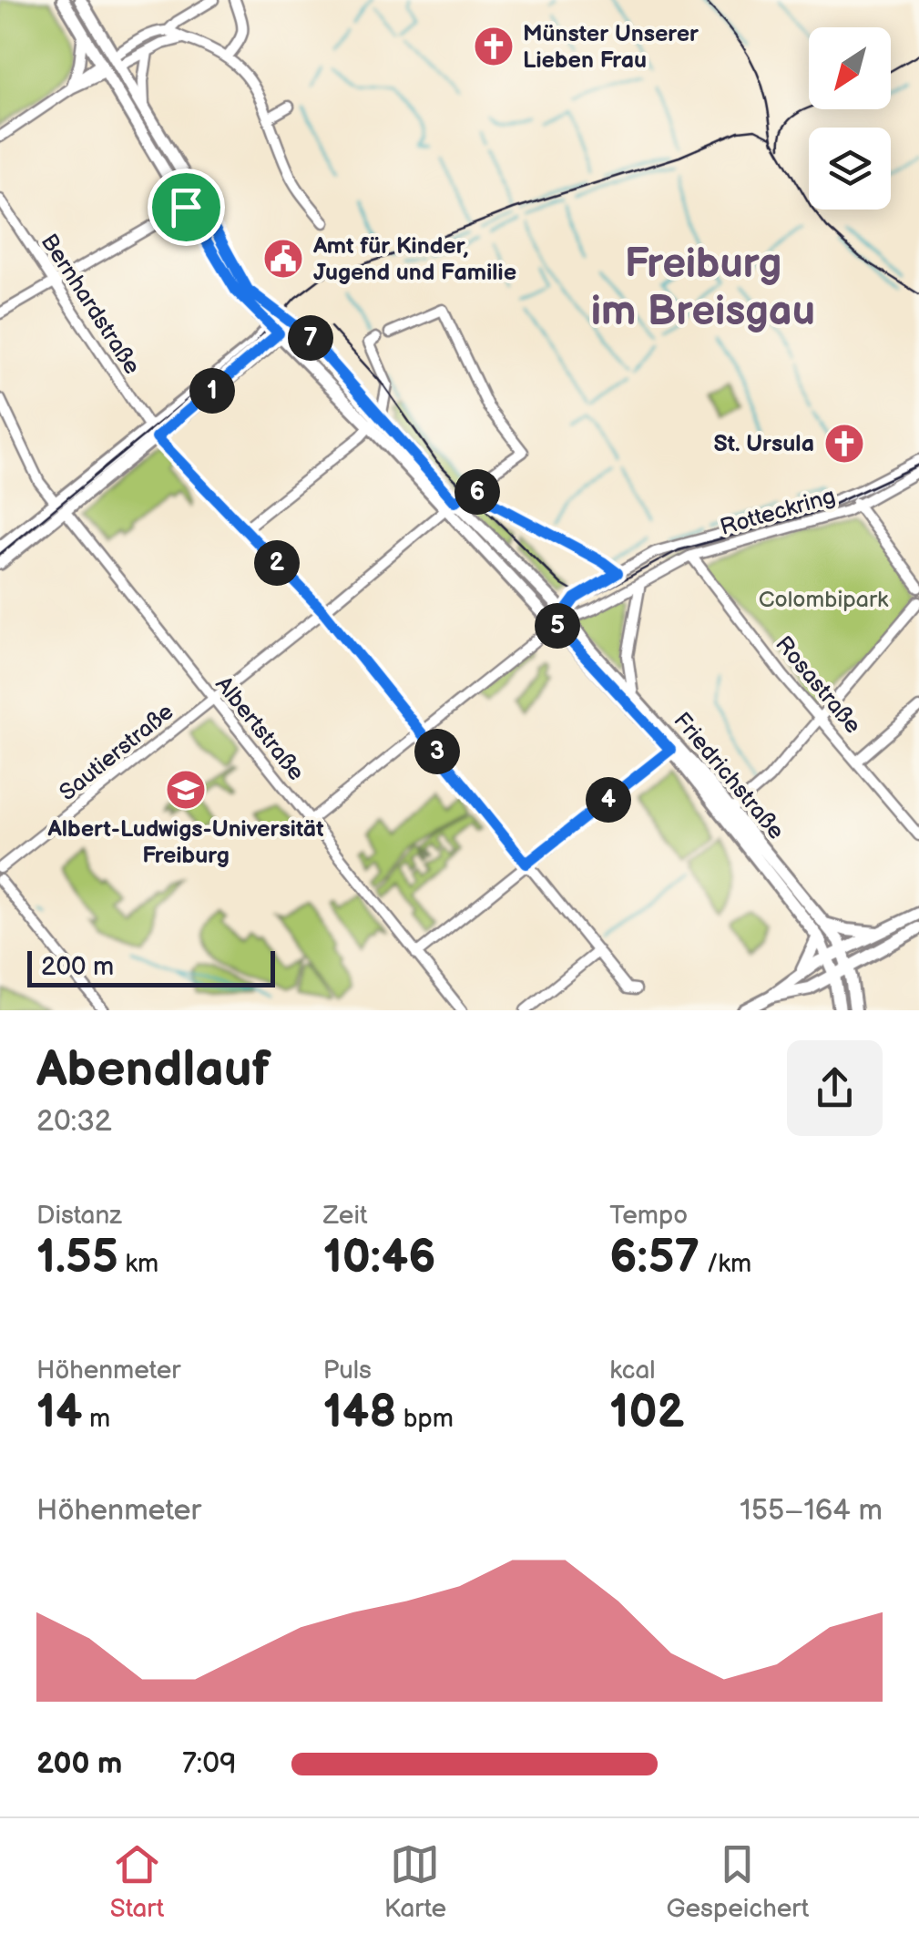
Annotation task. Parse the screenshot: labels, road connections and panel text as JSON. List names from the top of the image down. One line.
{"streets":{"main road":["Friedrichstraße"],"street":["Bernhardstraße","Rotteckring","Rosastraße","Albertstraße","Sautierstraße"]},"crossings":[["Bernhardstraße","Sautierstraße"],["Rotteckring","Rosastraße"],["Rotteckring","Friedrichstraße"],["Albertstraße","Sautierstraße"]],"districts":["Freiburg im Breisgau"],"parks":["Colombipark"],"places":{"church":["Münster Unserer Lieben Frau","St. Ursula"],"public building":["Amt für Kinder, Jugend und Familie"],"school or university":["Albert-Ludwigs-Universität Freiburg"]},"scale_bar":"200 m","north":"bottom left","page":{"pins":["7","1","6","2","5","3","4"],"scale":"200 m","heading":["Abendlauf","20:32"],"stats":[["Distanz","1.55 km"],["Zeit","10:46"],["Tempo","6:57 /km"],["Höhenmeter","14 m"],["Puls","148 bpm"],["kcal","102"]],"chart":["Höhenmeter","155–164 m"],"list":[{"name":"200 m","note":"7:09"}],"tabs":["Start","Karte","Gespeichert"]}}
